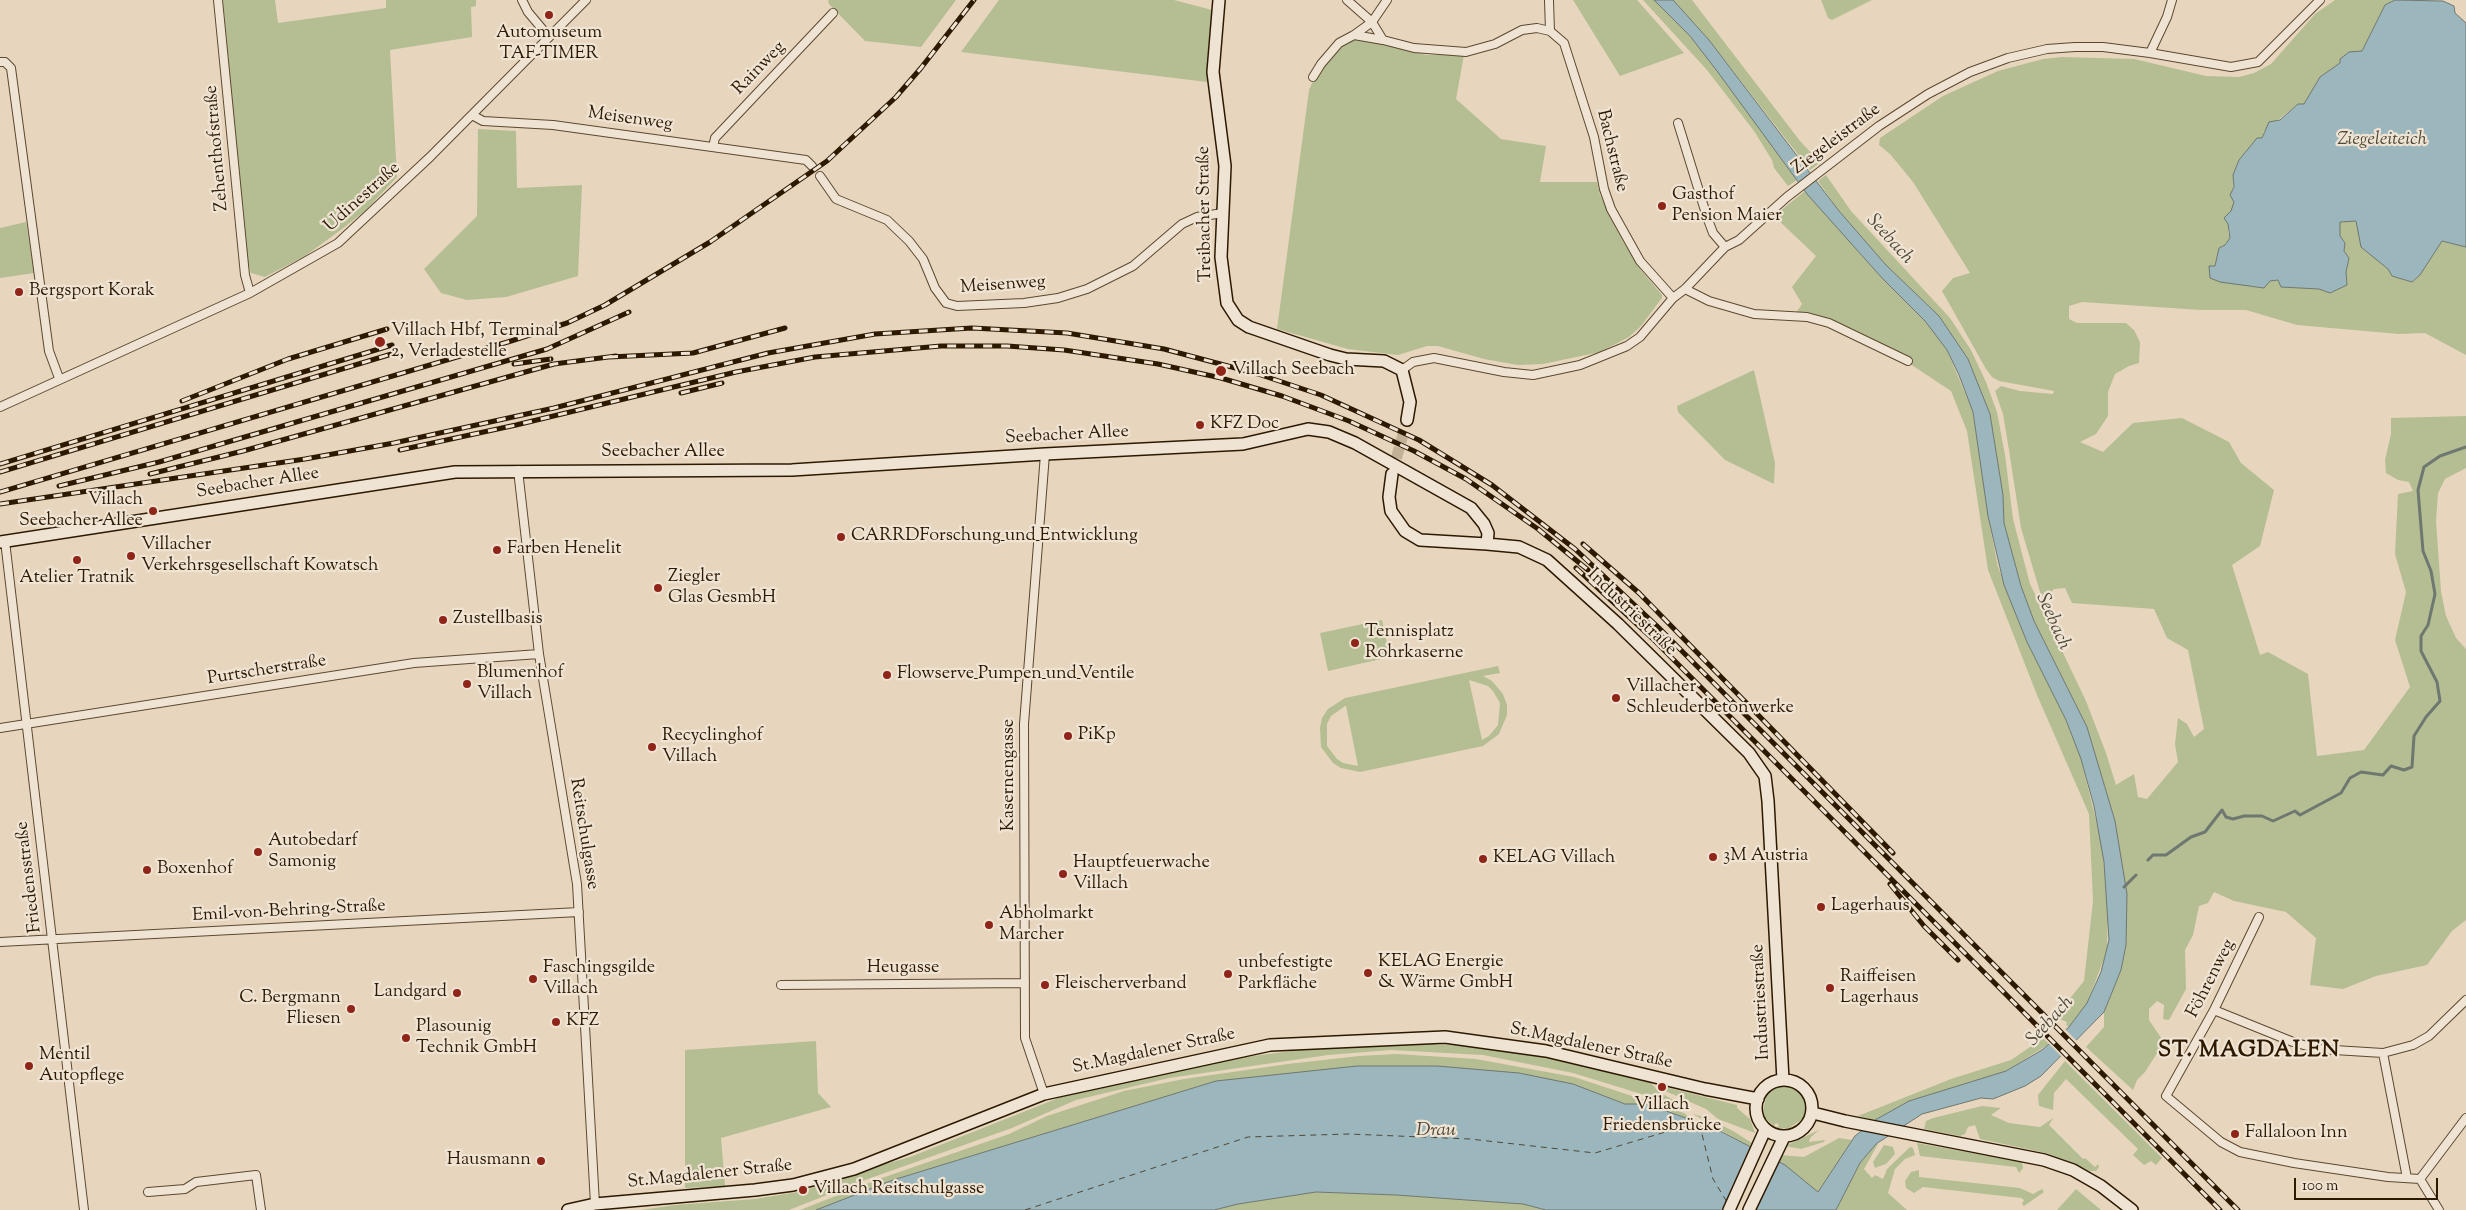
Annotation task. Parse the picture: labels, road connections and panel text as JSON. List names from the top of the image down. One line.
{"streets":{"street":["Rainweg","Meisenweg","Ziegeleistraße","Zehenthofstraße","Bachstraße","Udinestraße","Treibacher Straße","Seebacher Allee","Industriestraße","Purtscherstraße","Kasernengasse","Reitschulgasse","Friedensstraße","Emil-von-Behring-Straße","Heugasse","Föhrenweg","St.Magdalener Straße"]},"crossings":[["Rainweg","Meisenweg"],["Meisenweg","Udinestraße"],["Meisenweg","Treibacher Straße"],["Ziegeleistraße","Bachstraße"],["Ziegeleistraße","Treibacher Straße"],["Zehenthofstraße","Udinestraße"],["Seebacher Allee","Industriestraße"],["Seebacher Allee","Kasernengasse"],["Seebacher Allee","Reitschulgasse"],["Seebacher Allee","Friedensstraße"],["Industriestraße","St.Magdalener Straße"],["Purtscherstraße","Reitschulgasse"],["Purtscherstraße","Friedensstraße"],["Kasernengasse","Heugasse"],["Kasernengasse","St.Magdalener Straße"],["Reitschulgasse","Emil-von-Behring-Straße"],["Reitschulgasse","St.Magdalener Straße"],["Friedensstraße","Emil-von-Behring-Straße"]],"districts":["ST. MAGDALEN"],"water":["Ziegeleiteich","Seebach","Drau"],"places":["Automuseum TAF-TIMER","Gasthof Pension Maier","Bergsport Korak","Villach Hbf, Terminal 2, Verladestelle","Villach Seebach","KFZ Doc","Villach Seebacher Allee","CARRDForschung_und_Entwicklung","Farben Henelit","Villacher Verkehrsgesellschaft Kowatsch","Atelier Tratnik","Ziegler Glas GesmbH","Zustellbasis","Tennisplatz Rohrkaserne","Flowserve_Pumpen_und_Ventile","Blumenhof Villach","Villacher Schleuderbetonwerke","PiKp","Recyclinghof Villach","Autobedarf Samonig","3M Austria","KELAG Villach","Boxenhof","Hauptfeuerwache Villach","Lagerhaus","Abholmarkt Marcher","KELAG Energie & Wärme GmbH","unbefestigte Parkfläche","Faschingsgilde Villach","Fleischerverband","Raiffeisen Lagerhaus","Landgard","C. Bergmann Fliesen","KFZ","Plasounig Technik GmbH","Mentil Autopflege","Villach Friedensbrücke","Fallaloon Inn","Hausmann","Villach Reitschulgasse"],"scale_bar":"100 m"}
